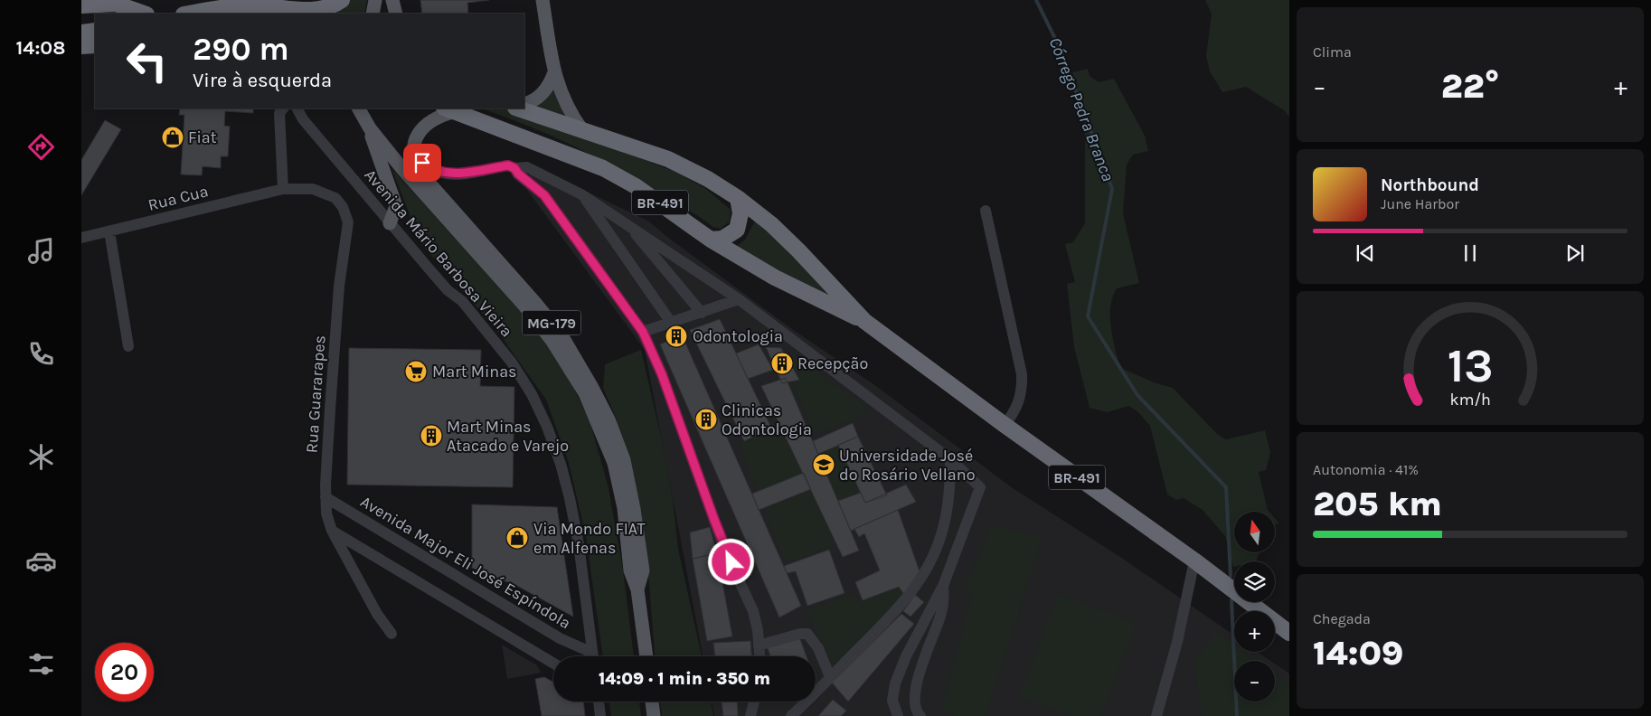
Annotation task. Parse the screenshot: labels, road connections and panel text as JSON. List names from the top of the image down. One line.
{"streets":{"highway":["BR-491"],"main road":["MG-179"],"street":["Rua Cua","Avenida Mário Barbosa Vieira","Rua Guararapes","Avenida Major Eli José Espíndola"]},"crossings":[["Rua Cua","Rua Guararapes"],["Avenida Mário Barbosa Vieira","Avenida Major Eli José Espíndola"],["Rua Guararapes","Avenida Major Eli José Espíndola"]],"water":["Córrego Pedra Branca"],"places":{"shop":["Fiat","Via Mondo FIAT em Alfenas"],"building":["Odontologia","Recepção","Clinicas Odontologia","Mart Minas Atacado e Varejo"],"supermarket":["Mart Minas"],"school or university":["Universidade José do Rosário Vellano"]},"north":"top","page":{"tabs":"14:08","tile":["Clima",["Autonomia · 41%","205 km"],["Chegada","14:09"]],"turn":["290 m","Vire à esquerda"],"heat":["−","22°","+"],"song":["Northbound","June Harbor"],"map_buttons":["+","−"],"limit":"20","trip":"14:09 · 1 min · 350 m","gauge":["13","km/h"]}}
